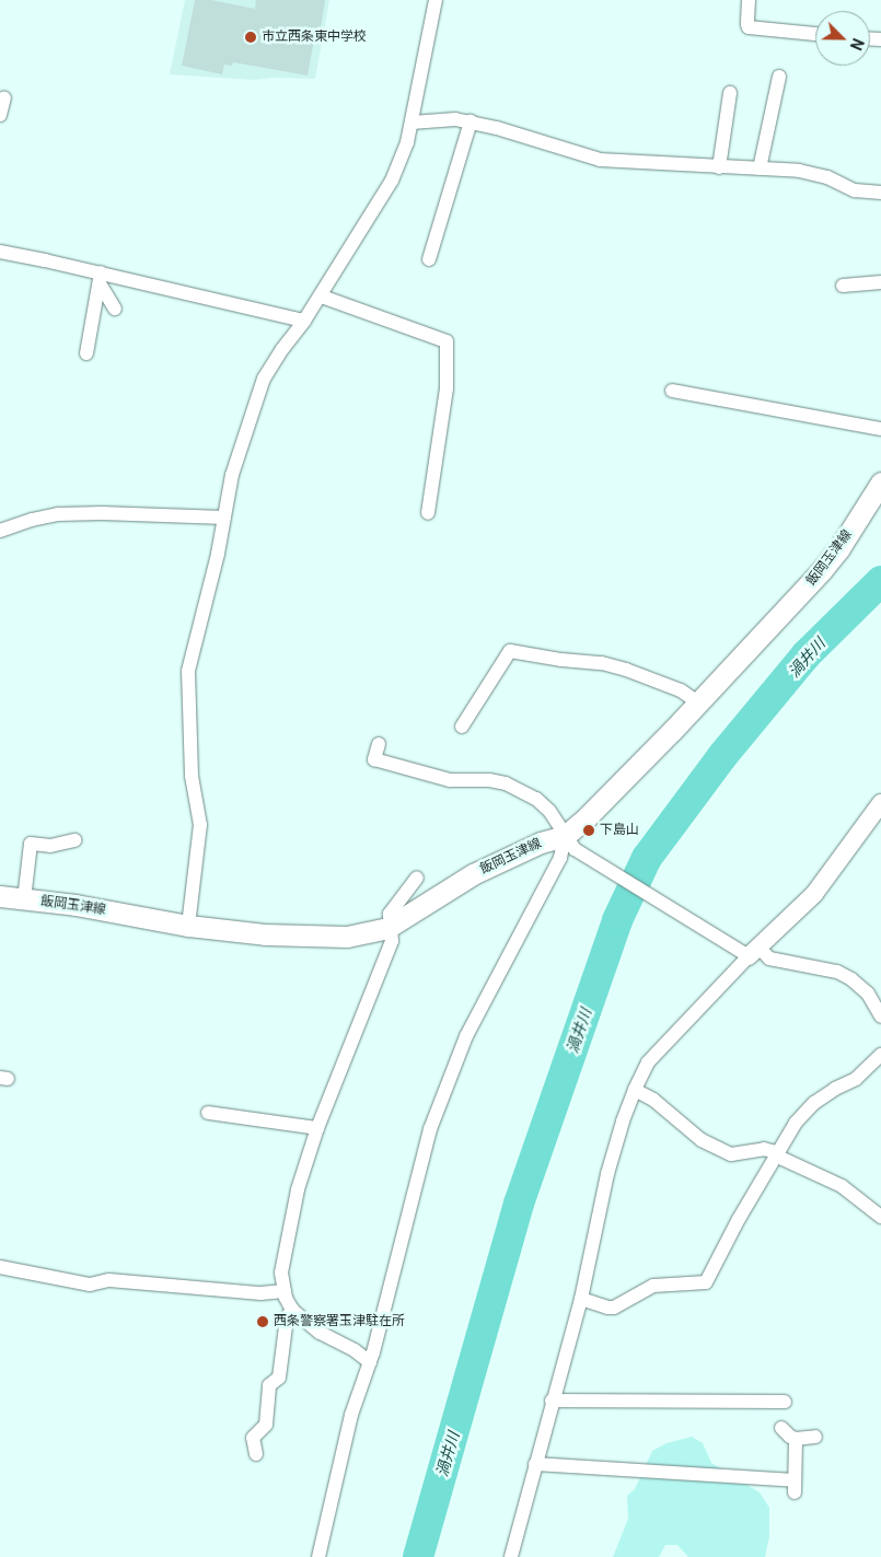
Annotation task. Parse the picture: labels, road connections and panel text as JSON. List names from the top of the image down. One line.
{"streets":{"main road":["飯岡玉津線"]},"water":["渦井川"],"places":["市立西条東中学校","下島山","西条警察署玉津駐在所"],"north":"bottom right"}
